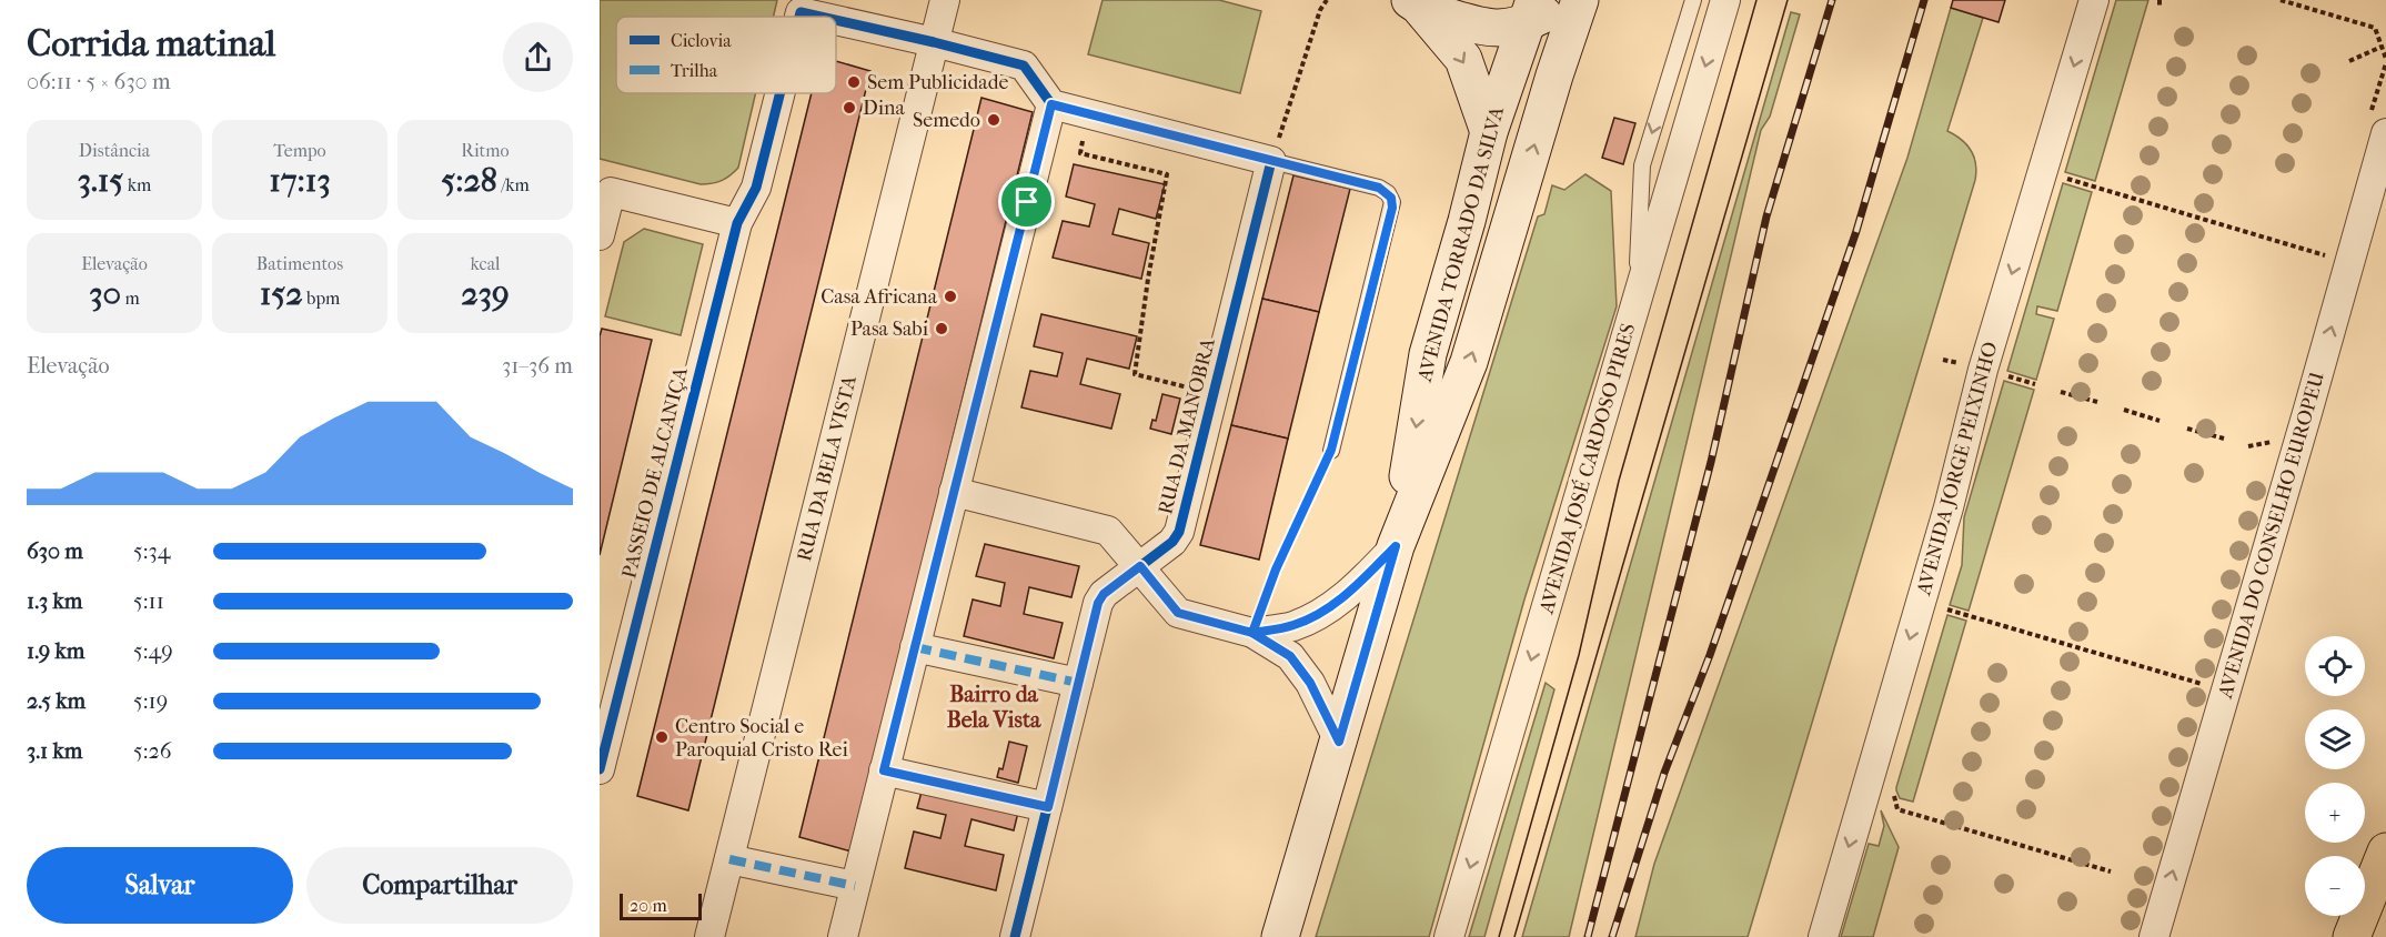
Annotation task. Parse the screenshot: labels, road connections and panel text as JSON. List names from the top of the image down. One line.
{"streets":{"main road":["AVENIDA TORRADO DA SILVA"],"street":["RUA DA MANOBRA","RUA DA BELA VISTA","AVENIDA JOSÉ CARDOSO PIRES","AVENIDA JORGE PEIXINHO","PASSEIO DE ALCANIÇA","AVENIDA DO CONSELHO EUROPEU"]},"crossings":[["RUA DA BELA VISTA","PASSEIO DE ALCANIÇA"]],"one_way":["AVENIDA JOSÉ CARDOSO PIRES","AVENIDA JORGE PEIXINHO","AVENIDA DO CONSELHO EUROPEU"],"districts":["Bairro da Bela Vista"],"places":["Sem Publicidade","Dina","Semedo","Casa Africana","Pasa Sabi","Centro Social e Paroquial Cristo Rei"],"legend":["Ciclovia","Trilha"],"scale_bar":"20 m","page":{"heading":["Corrida matinal","06:11 · 5 × 630 m"],"stats":[["Distância","3.15 km"],["Tempo","17:13"],["Ritmo","5:28 /km"],["Elevação","30 m"],["Batimentos","152 bpm"],["kcal","239"]],"chart":["Elevação","31–36 m"],"list":[{"name":"630 m","note":"5:34"},{"name":"1.3 km","note":"5:11"},{"name":"1.9 km","note":"5:49"},{"name":"2.5 km","note":"5:19"},{"name":"3.1 km","note":"5:26"}],"map_buttons":["+","−"],"buttons":["Salvar","Compartilhar"],"scale":"20 m"}}
